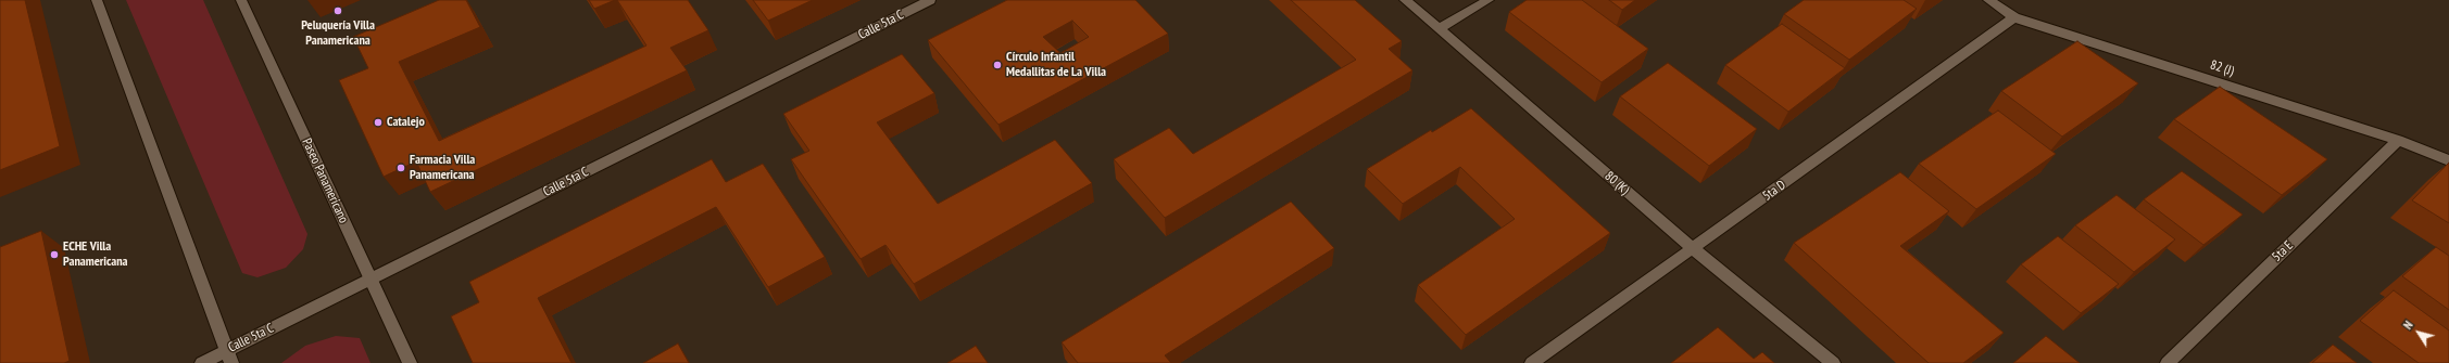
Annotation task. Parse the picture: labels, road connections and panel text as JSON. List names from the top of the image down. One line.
{"streets":{"street":["Calle 5ta C","82 (J)","Paseo Panamericano","80 (K)","5ta D","5ta E"]},"crossings":[["Calle 5ta C","Paseo Panamericano"],["82 (J)","5ta D"],["82 (J)","5ta E"],["80 (K)","5ta D"]],"places":["Peluquería Villa Panamericana","Círculo Infantil Medallitas de La Villa","Catalejo","Farmacia Villa Panamericana","ECHE Villa Panamericana"],"north":"top left"}
